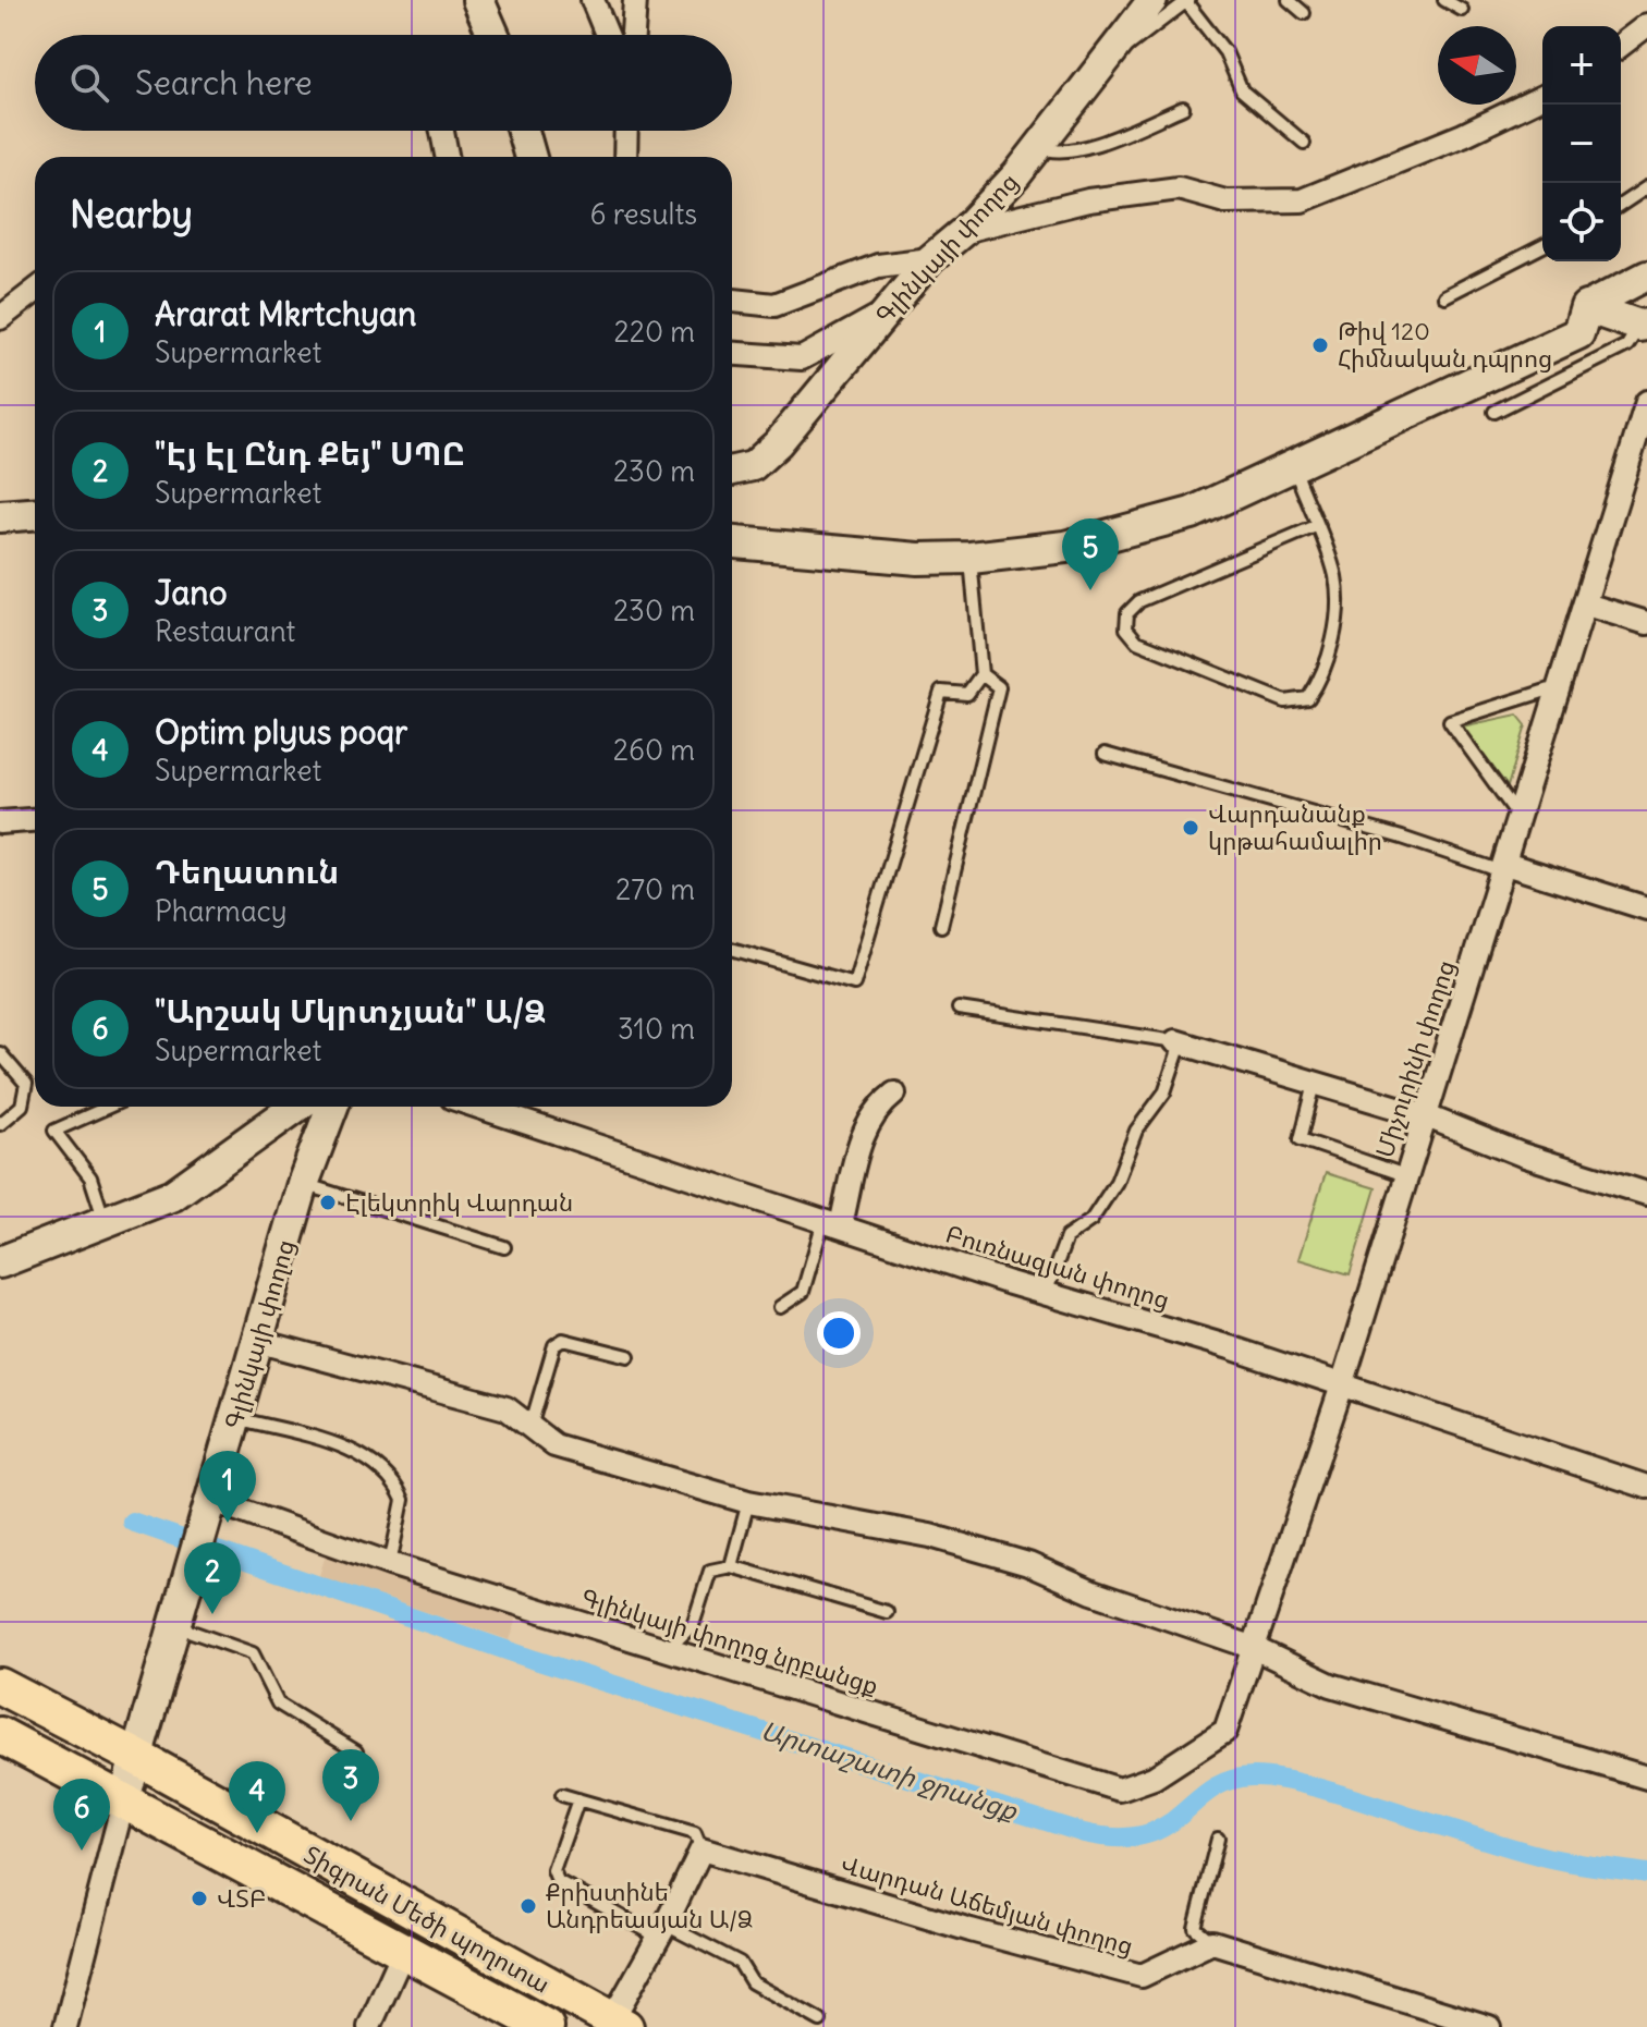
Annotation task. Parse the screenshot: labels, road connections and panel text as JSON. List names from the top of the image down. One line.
{"streets":{"main road":["Գլինկայի փողոց","Տիգրան Մեծի պողոտա"],"street":["Միչուրինի փողոց","Բուռնազյան փողոց","Գլինկայի փողոց նրբանցք","Վարդան Աճեմյան փողոց"]},"crossings":[["Գլինկայի փողոց","Գլինկայի փողոց նրբանցք"],["Գլինկայի փողոց","Տիգրան Մեծի պողոտա"],["Միչուրինի փողոց","Բուռնազյան փողոց"],["Միչուրինի փողոց","Գլինկայի փողոց նրբանցք"]],"water":["Արտաշատի ջրանցք"],"places":["Թիվ 120 Հիմնական դպրոց","Վարդանանք կրթահամալիր","Էլեկտրիկ Վարդան","ՎՏԲ","Քրիստինե Անդրեասյան Ա/Ձ"],"north":"left","page":{"map_buttons":["+","−"],"search":"Search here","heading":["Nearby","6 results"],"list":[{"mark":"1","name":"Ararat Mkrtchyan","note":"Supermarket","value":"220 m"},{"mark":"2","name":"\"Էյ Էլ Ընդ Քեյ\" ՍՊԸ","note":"Supermarket","value":"230 m"},{"mark":"3","name":"Jano","note":"Restaurant","value":"230 m"},{"mark":"4","name":"Optim plyus poqr","note":"Supermarket","value":"260 m"},{"mark":"5","name":"Դեղատուն","note":"Pharmacy","value":"270 m"},{"mark":"6","name":"\"Արշակ Մկրտչյան\" Ա/Ձ","note":"Supermarket","value":"310 m"}],"pins":["5","1","2","3","4","6"]}}
